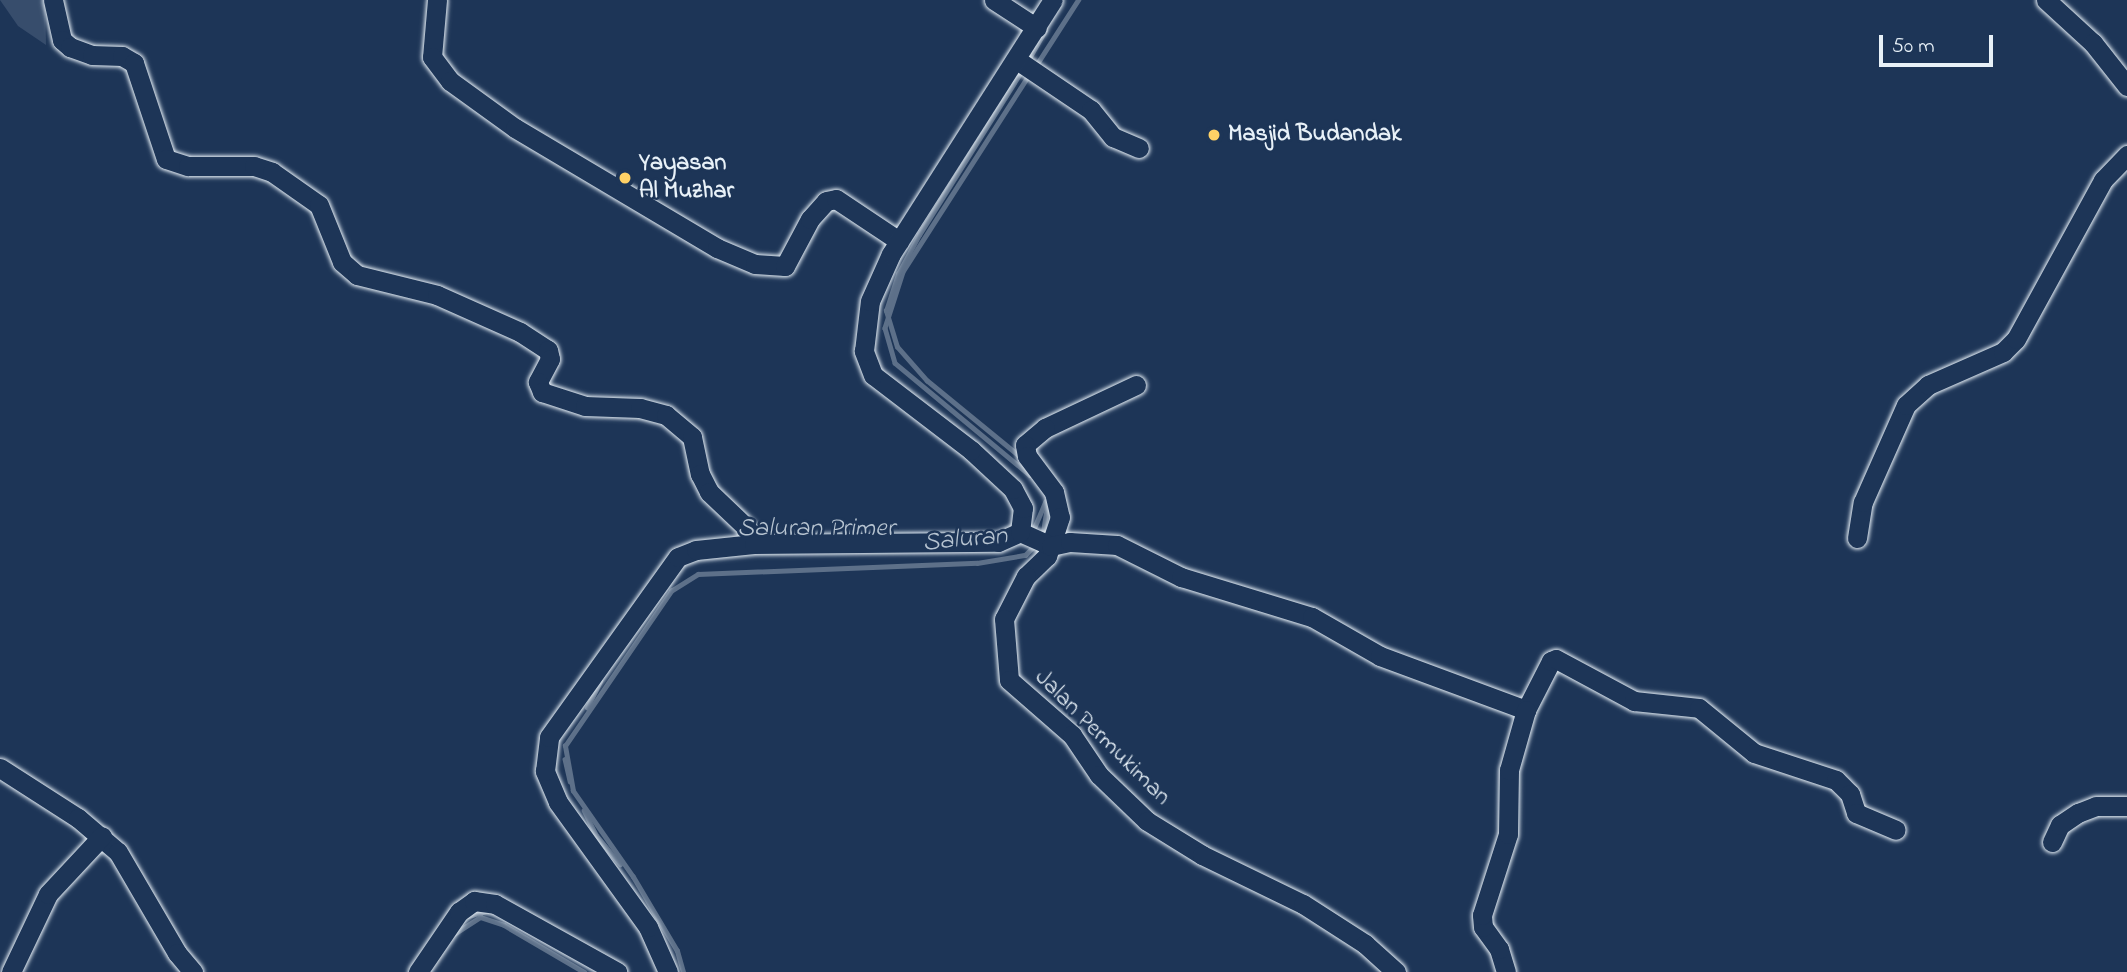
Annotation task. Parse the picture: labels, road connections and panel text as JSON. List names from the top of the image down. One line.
{"streets":{"street":["Jalan Permukiman"]},"water":["Saluran Primer","Saluran"],"places":["Masjid Budandak","Yayasan Al Muzhar"],"scale_bar":"50 m"}
